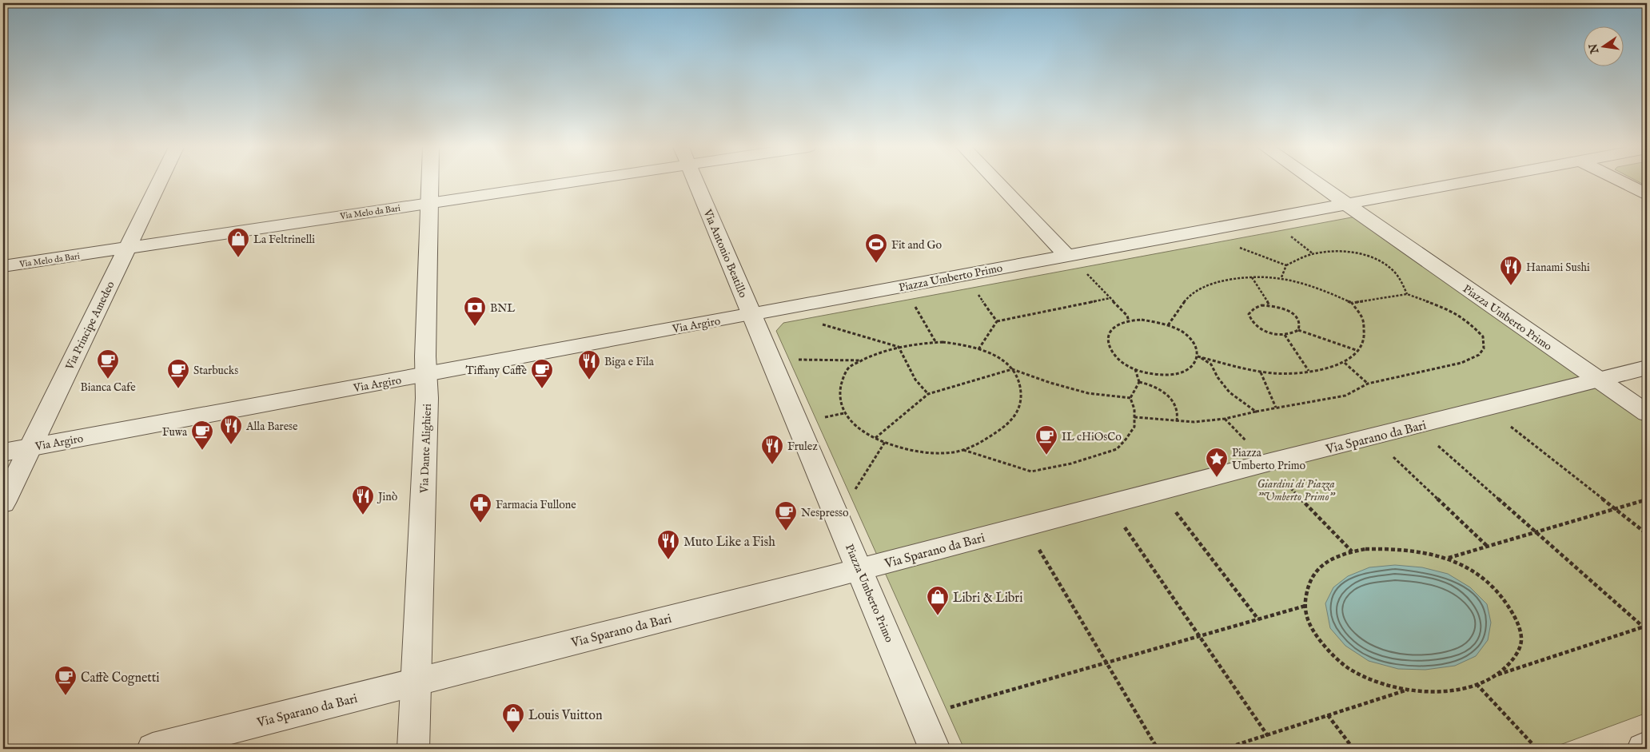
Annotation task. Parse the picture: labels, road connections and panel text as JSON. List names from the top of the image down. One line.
{"streets":{"street":["Via Melo da Bari","Via Antonio Beatillo","Piazza Umberto Primo","Via Argiro","Via Principe Amedeo","Via Sparano da Bari","Via Dante Alighieri"]},"crossings":[["Via Melo da Bari","Via Principe Amedeo"],["Via Melo da Bari","Via Dante Alighieri"],["Via Antonio Beatillo","Piazza Umberto Primo"],["Via Antonio Beatillo","Via Argiro"],["Piazza Umberto Primo","Via Argiro"],["Piazza Umberto Primo","Via Sparano da Bari"],["Via Argiro","Via Principe Amedeo"],["Via Argiro","Via Dante Alighieri"],["Via Sparano da Bari","Via Dante Alighieri"]],"parks":["Giardini di Piazza \"Umberto Primo\""],"places":{"shop":["La Feltrinelli","Libri & Libri","Louis Vuitton"],"sports":["Fit and Go"],"restaurant":["Hanami Sushi","Biga e Fila","Alla Barese","Frulez","Jinò","Muto Like a Fish"],"bank":["BNL"],"cafe":["Bianca Cafe","Starbucks","Tiffany Caffè","Fuwa","IL cHiOsCo","Nespresso","Caffè Cognetti"],"place":["Piazza Umberto Primo"],"pharmacy":["Farmacia Fullone"]},"north":"left"}
